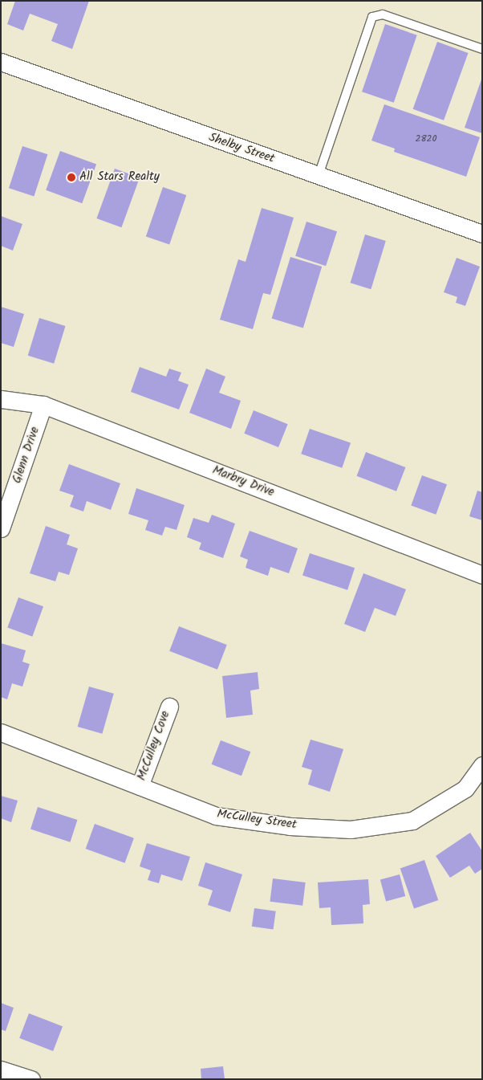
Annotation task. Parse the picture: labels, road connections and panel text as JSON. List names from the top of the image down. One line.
{"streets":{"street":["Shelby Street","Glenn Drive","Marbry Drive","McCulley Cove","McCulley Street"]},"crossings":[["Glenn Drive","Marbry Drive"],["McCulley Cove","McCulley Street"]],"places":["All Stars Realty"],"house_numbers":["2820"]}
